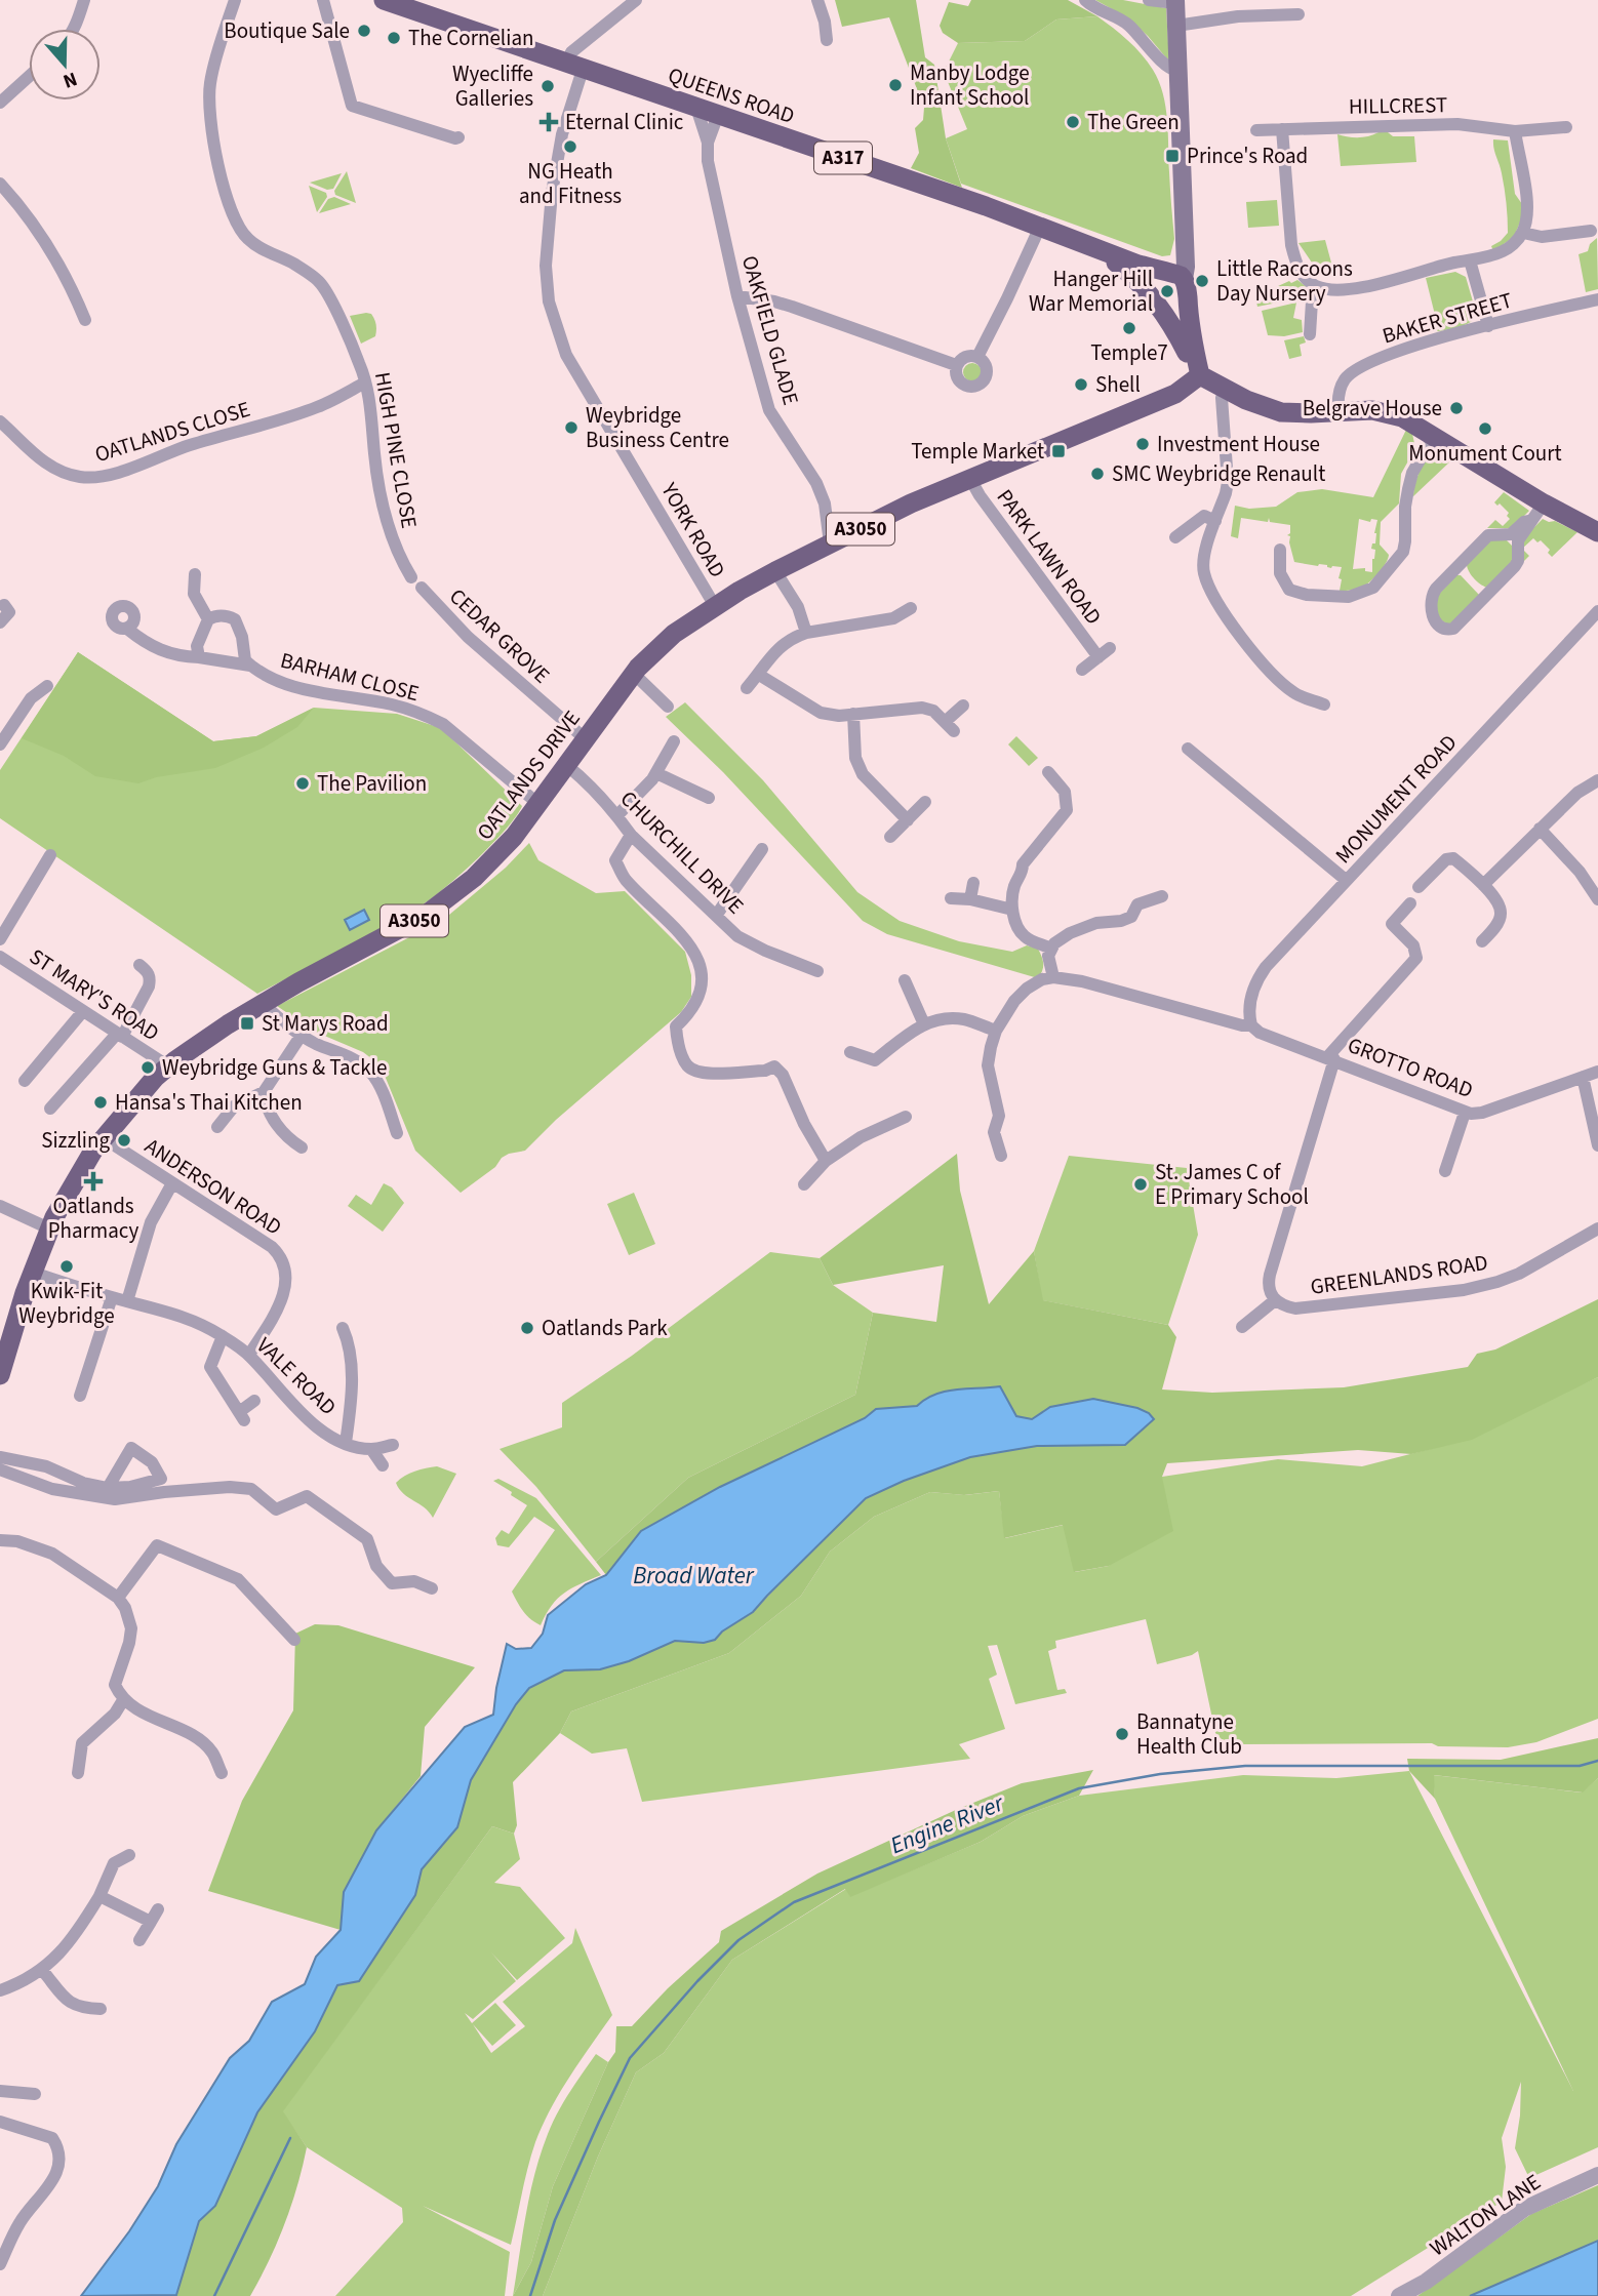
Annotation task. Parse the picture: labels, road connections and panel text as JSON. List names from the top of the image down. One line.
{"streets":{"main road":["QUEENS ROAD","A317","A3050","OATLANDS DRIVE"],"street":["HILLCREST","BAKER STREET","OAKFIELD GLADE","OATLANDS CLOSE","HIGH PINE CLOSE","YORK ROAD","PARK LAWN ROAD","CEDAR GROVE","BARHAM CLOSE","MONUMENT ROAD","CHURCHILL DRIVE","ST MARY'S ROAD","GROTTO ROAD","ANDERSON ROAD","GREENLANDS ROAD","VALE ROAD","WALTON LANE"]},"crossings":[["QUEENS ROAD","OAKFIELD GLADE"],["QUEENS ROAD","YORK ROAD"],["QUEENS ROAD","OATLANDS DRIVE"],["OAKFIELD GLADE","OATLANDS DRIVE"],["OATLANDS CLOSE","HIGH PINE CLOSE"],["YORK ROAD","OATLANDS DRIVE"],["PARK LAWN ROAD","OATLANDS DRIVE"],["CEDAR GROVE","OATLANDS DRIVE"],["BARHAM CLOSE","OATLANDS DRIVE"],["OATLANDS DRIVE","CHURCHILL DRIVE"],["OATLANDS DRIVE","ST MARY'S ROAD"],["OATLANDS DRIVE","ANDERSON ROAD"],["OATLANDS DRIVE","VALE ROAD"],["MONUMENT ROAD","GROTTO ROAD"],["ANDERSON ROAD","VALE ROAD"]],"water":["Broad Water","Engine River"],"places":{"other":["Boutique Sale","The Cornelian","Manby Lodge Infant School","Wyecliffe Galleries","The Green","NG Heath and Fitness","Little Raccoons Day Nursery","Hanger Hill War Memorial","Temple7","Shell","Belgrave House","Weybridge Business Centre","Monument Court","Investment House","SMC Weybridge Renault","The Pavilion","Weybridge Guns & Tackle","Hansa's Thai Kitchen","Sizzling","St. James C of E Primary School","Kwik-Fit Weybridge","Oatlands Park","Bannatyne Health Club"],"health":["Eternal Clinic","Oatlands Pharmacy"],"transit":["Prince's Road","Temple Market","St Marys Road"]},"north":"bottom"}
